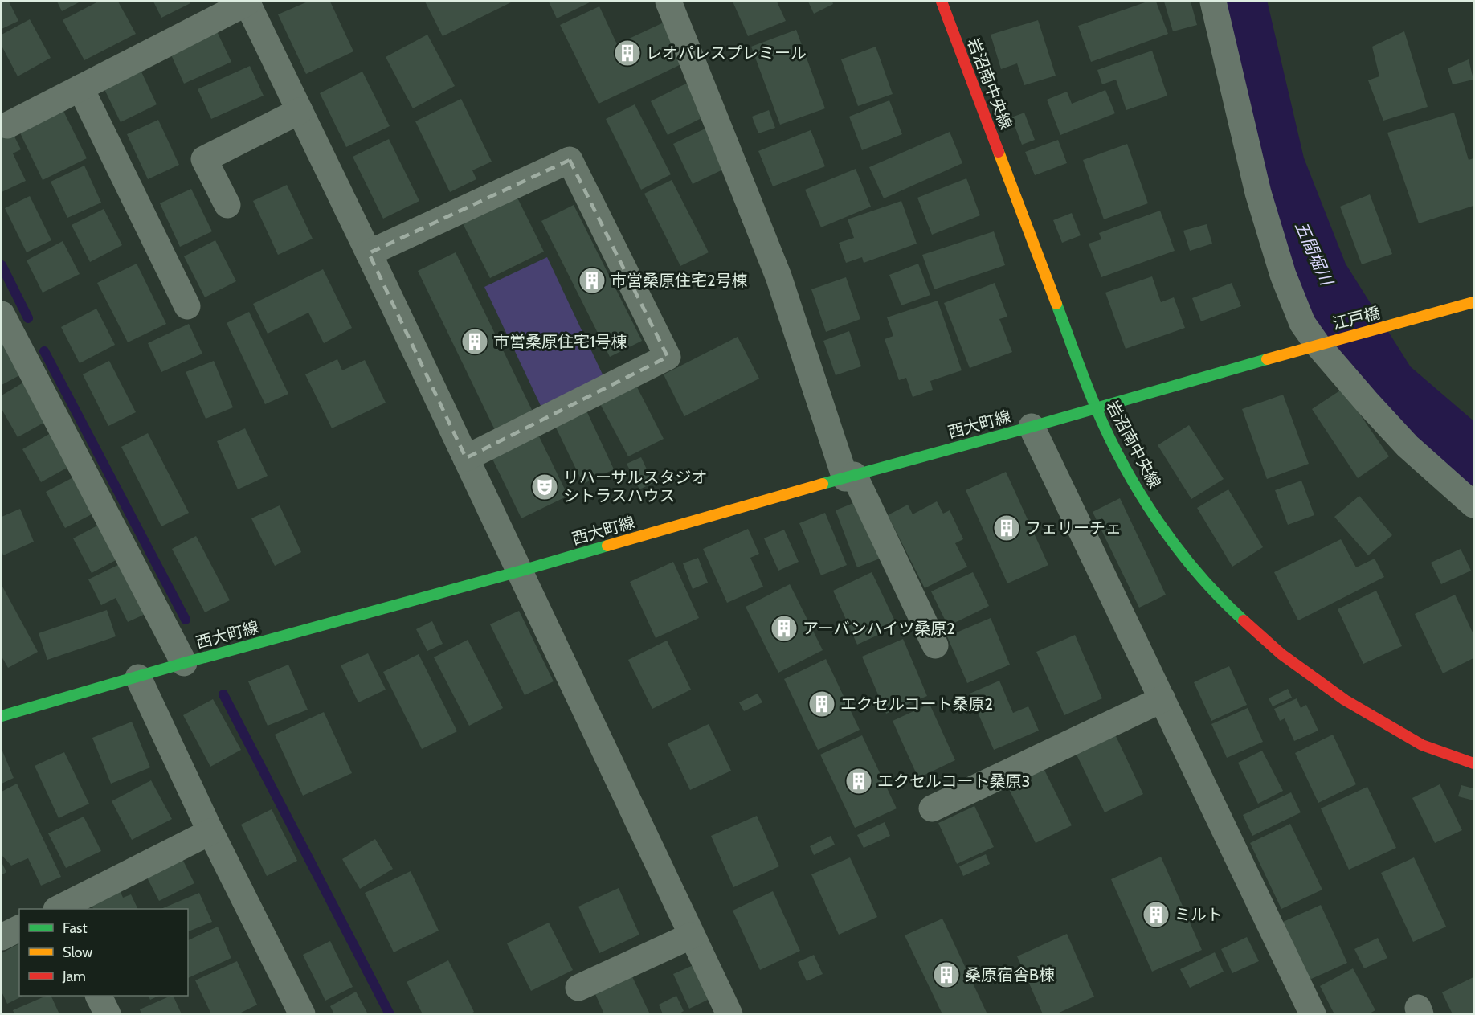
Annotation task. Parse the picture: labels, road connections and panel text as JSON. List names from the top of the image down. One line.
{"streets":{"street":["岩沼南中央線","江戸橋","西大町線"]},"crossings":[["岩沼南中央線","西大町線"],["江戸橋","西大町線"]],"water":["五間堀川"],"places":{"building":["レオパレスプレミール","市営桑原住宅2号棟","市営桑原住宅1号棟","フェリーチェ","アーバンハイツ桑原2","エクセルコート桑原2","エクセルコート桑原3","ミルト","桑原宿舎B棟"],"theatre":["リハーサルスタジオ シトラスハウス"]},"legend":["Fast","Slow","Jam"]}
